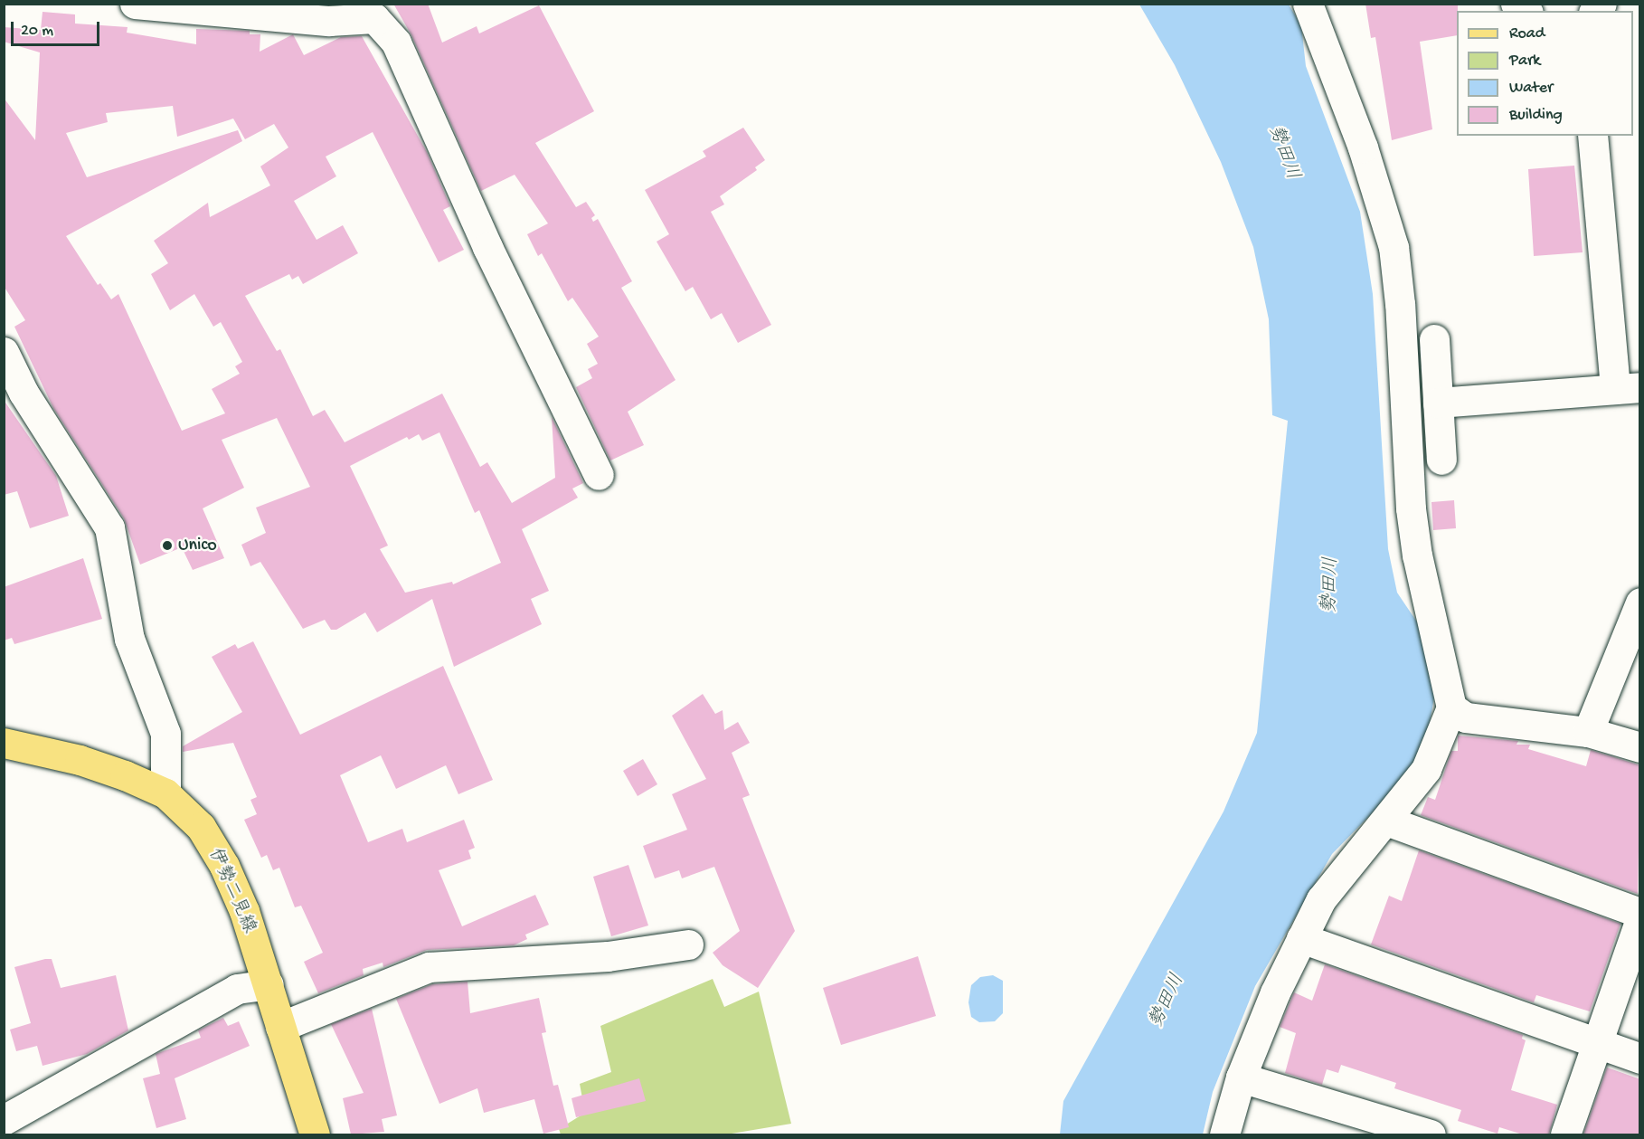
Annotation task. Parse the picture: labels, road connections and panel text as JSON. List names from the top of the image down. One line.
{"streets":{"main road":["伊勢二見線"]},"water":["勢田川"],"places":["Unico"],"legend":["Road","Park","Water","Building"],"scale_bar":"20 m"}
